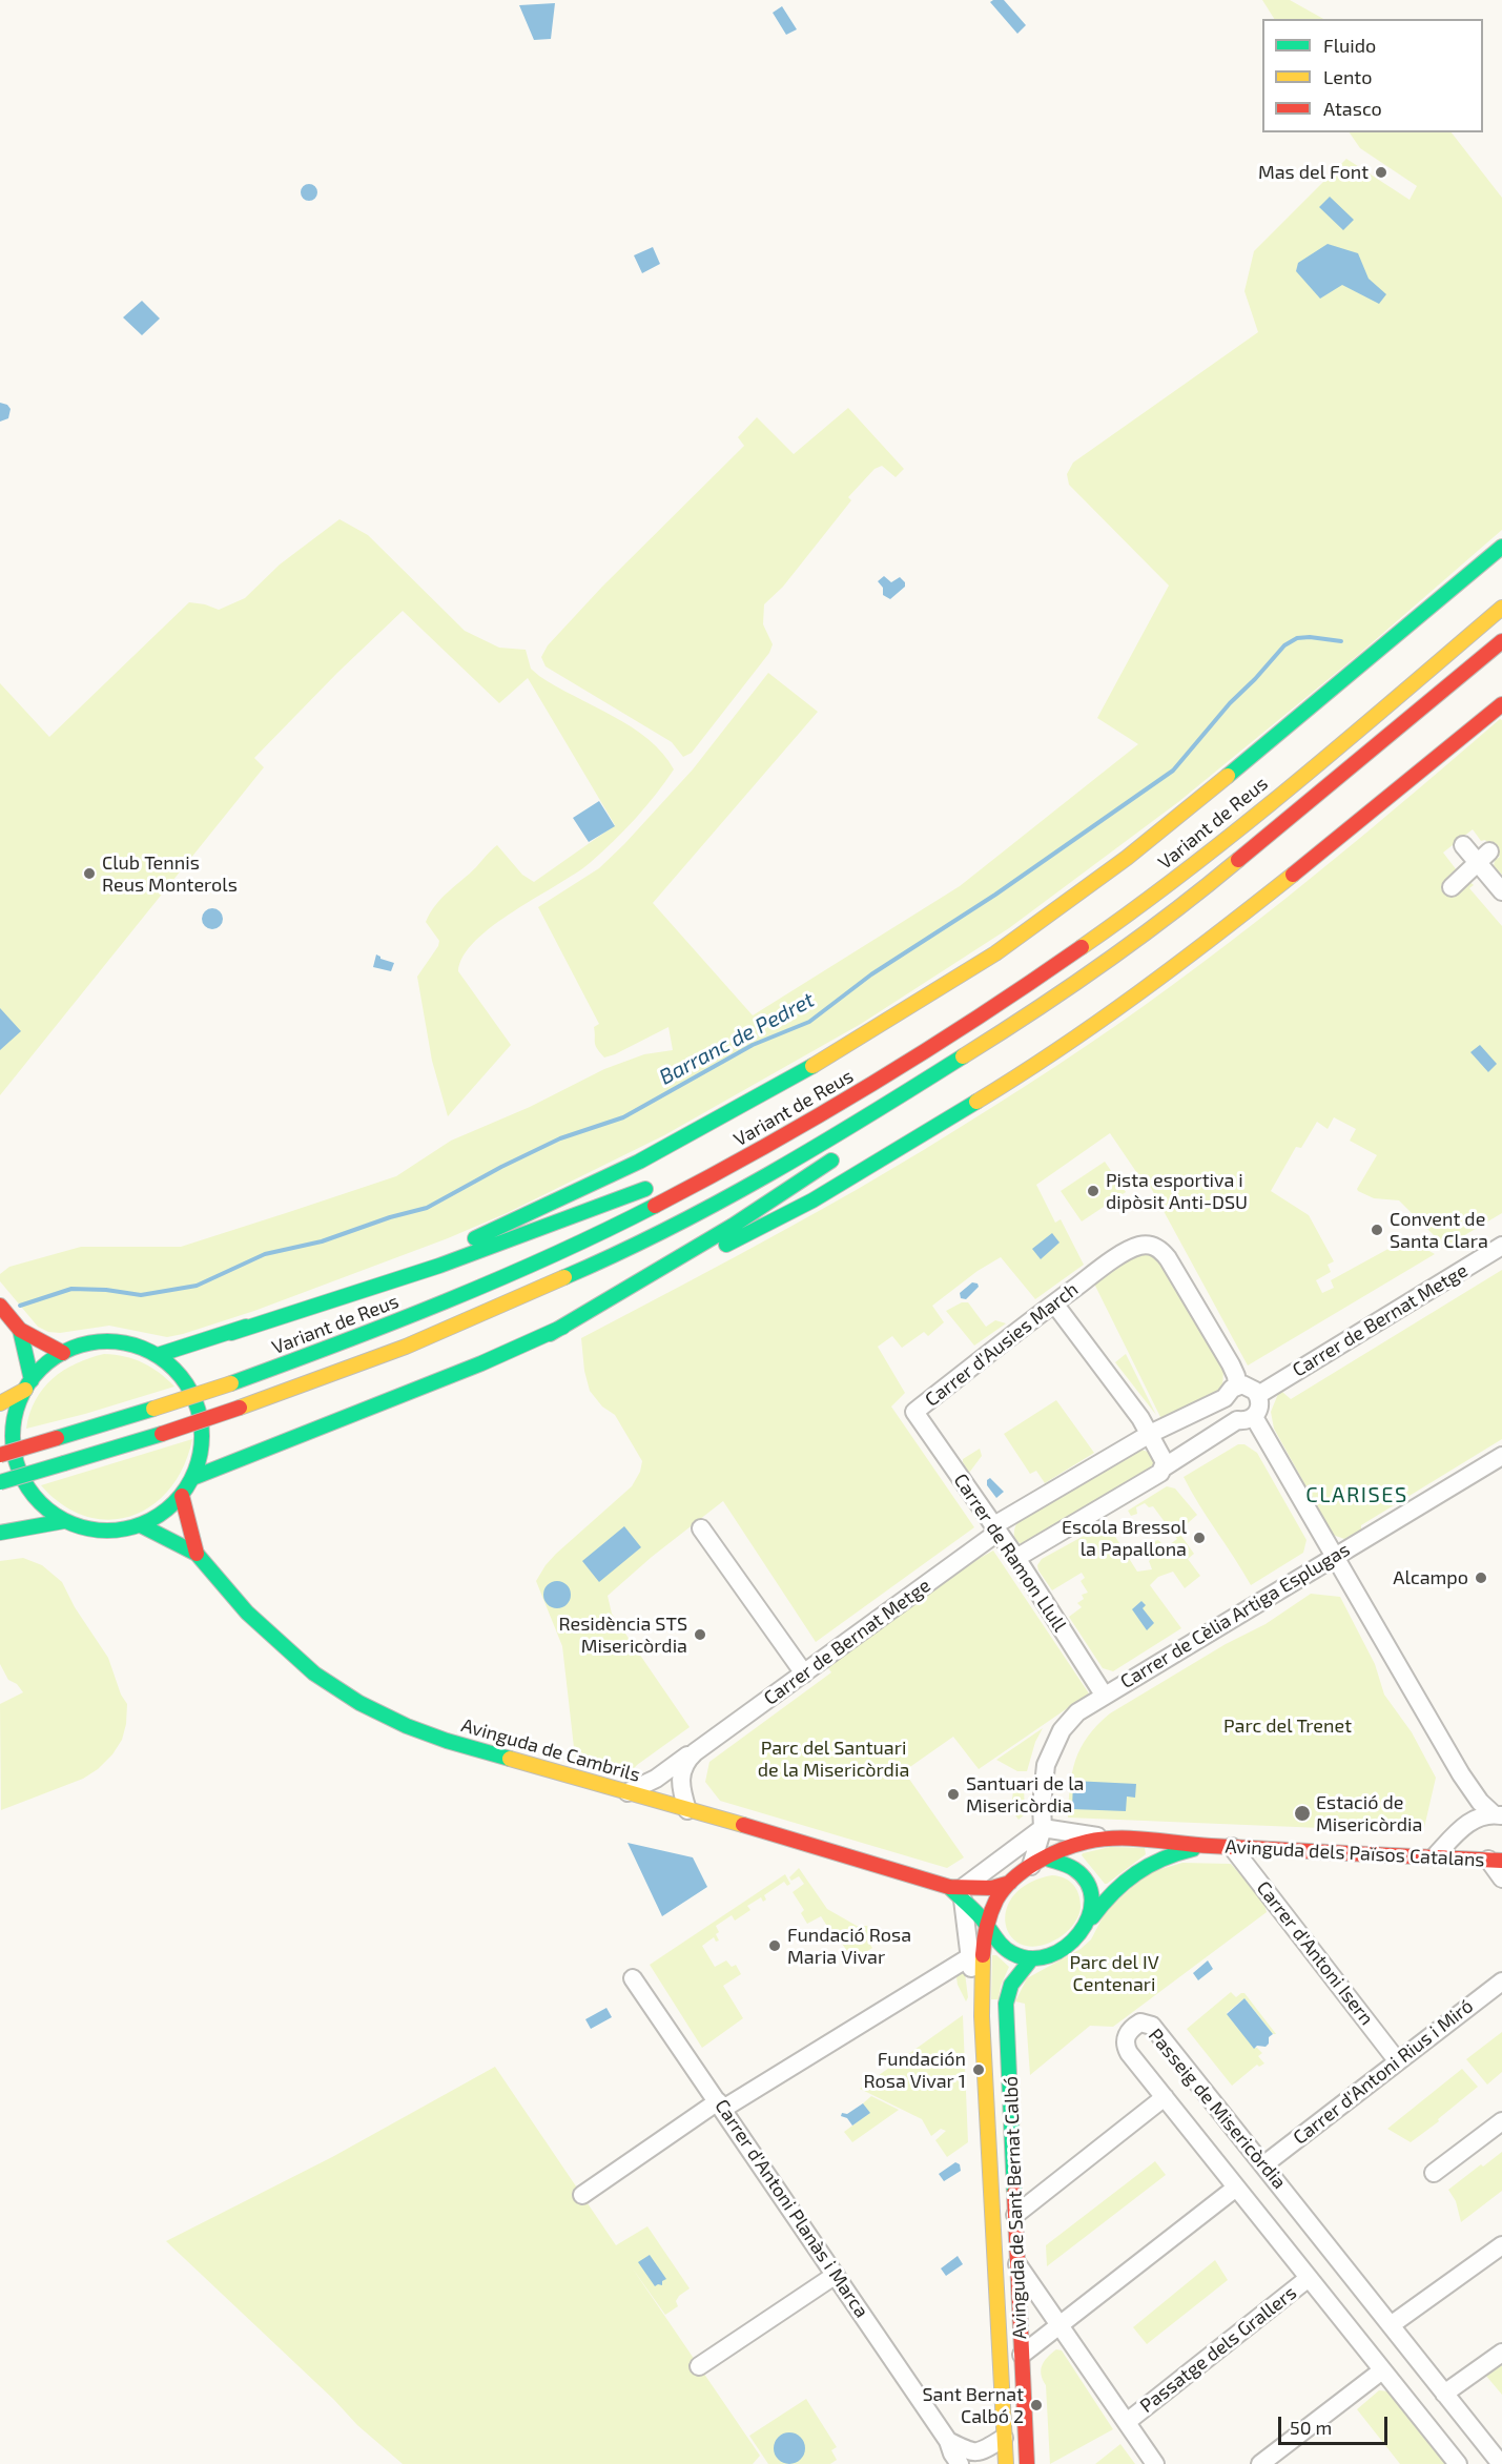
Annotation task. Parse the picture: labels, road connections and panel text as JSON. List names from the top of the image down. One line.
{"streets":{"main road":["Variant de Reus","Avinguda de Cambrils","Avinguda dels Països Catalans","Avinguda de Sant Bernat Calbó"],"street":["Carrer de Bernat Metge","Carrer d'Ausies March","Carrer de Ramon Llull","Carrer de Cèlia Artiga Esplugas","Carrer d'Antoni Isern","Carrer d'Antoni Rius i Miró","Passeig de Misericòrdia","Carrer d'Antoni Planàs i Marca","Passatge dels Grallers"]},"crossings":[["Carrer de Bernat Metge","Carrer d'Ausies March"],["Carrer de Bernat Metge","Carrer de Ramon Llull"],["Carrer de Bernat Metge","Avinguda de Cambrils"],["Carrer d'Ausies March","Carrer de Ramon Llull"],["Carrer de Ramon Llull","Carrer de Cèlia Artiga Esplugas"],["Carrer de Cèlia Artiga Esplugas","Avinguda dels Països Catalans"],["Carrer de Cèlia Artiga Esplugas","Avinguda de Sant Bernat Calbó"],["Avinguda de Cambrils","Avinguda de Sant Bernat Calbó"],["Avinguda dels Països Catalans","Carrer d'Antoni Isern"],["Avinguda dels Països Catalans","Avinguda de Sant Bernat Calbó"],["Carrer d'Antoni Isern","Carrer d'Antoni Rius i Miró"],["Carrer d'Antoni Rius i Miró","Passeig de Misericòrdia"],["Passeig de Misericòrdia","Passatge dels Grallers"]],"districts":["CLARISES"],"water":["Barranc de Pedret"],"parks":["Parc del Trenet","Parc del Santuari de la Misericòrdia","Parc del IV Centenari"],"places":["Mas del Font","Club Tennis Reus Monterols","Pista esportiva i dipòsit Anti-DSU","Convent de Santa Clara","Escola Bressol la Papallona","Alcampo","Residència STS Misericòrdia","Santuari de la Misericòrdia","Estació de Misericòrdia","Fundació Rosa Maria Vivar","Fundación Rosa Vivar 1","Sant Bernat Calbó 2"],"legend":["Fluido","Lento","Atasco"],"scale_bar":"50 m"}
